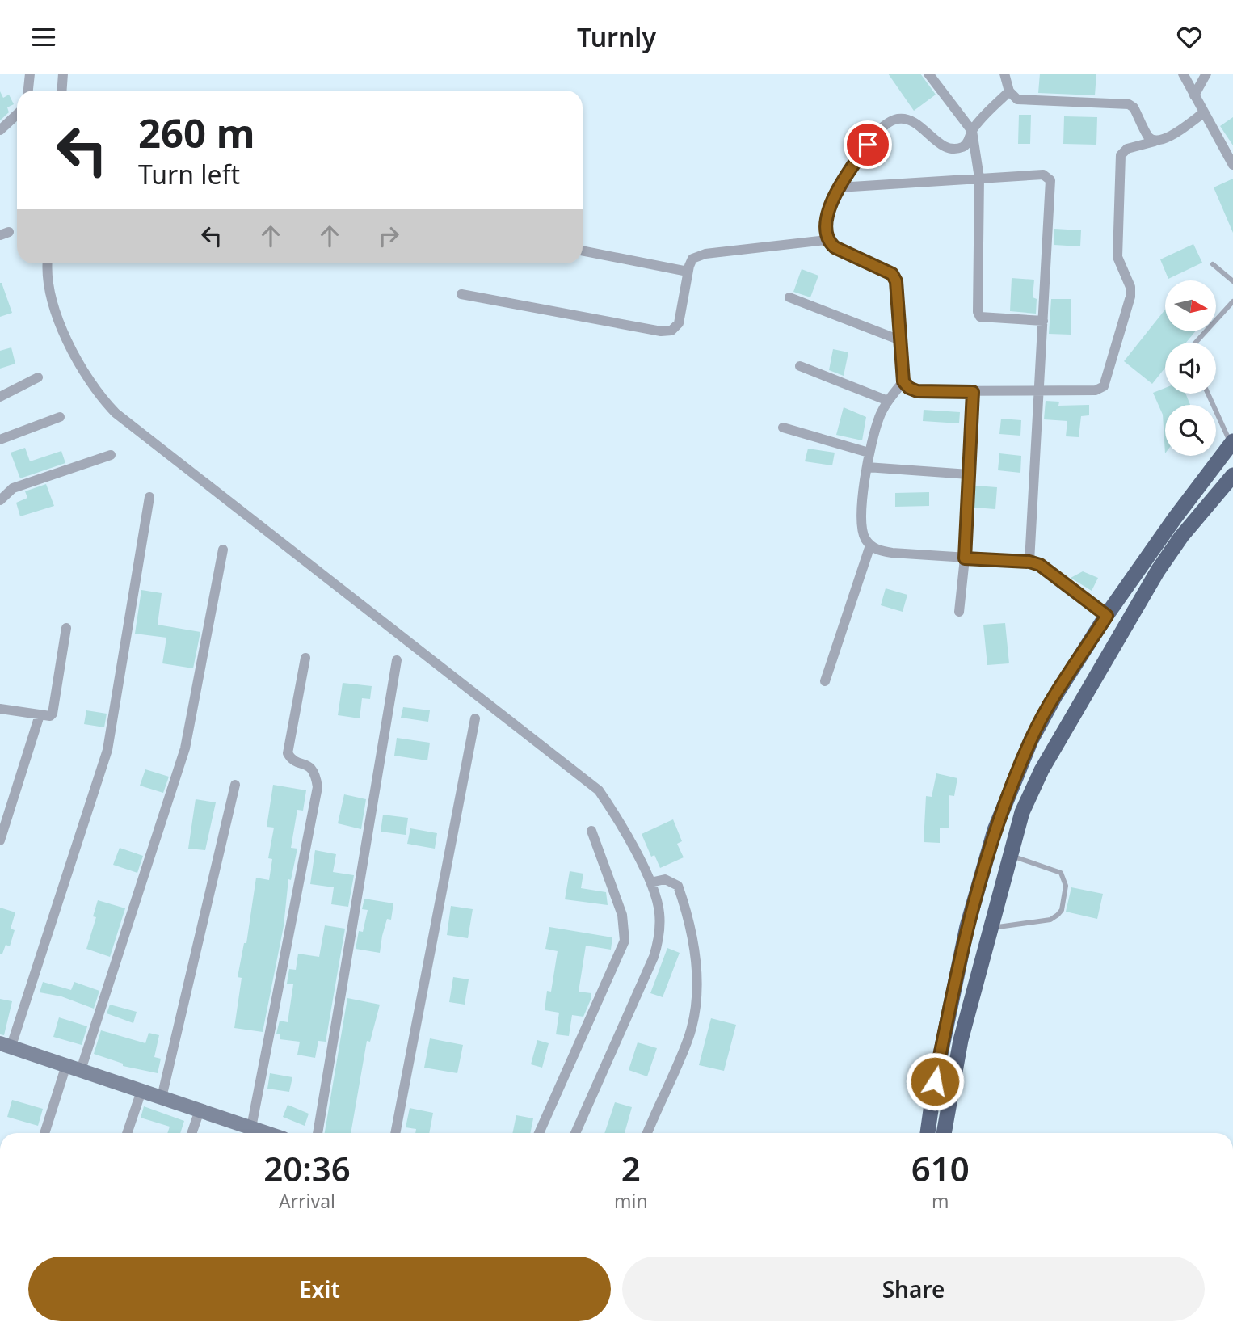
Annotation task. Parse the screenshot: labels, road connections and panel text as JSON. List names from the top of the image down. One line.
{"north":"right","page":{"header":"Turnly","turn":["260 m","Turn left"],"eta":["20:36","Arrival","2","min","610","m"],"buttons":["Exit","Share"]}}
